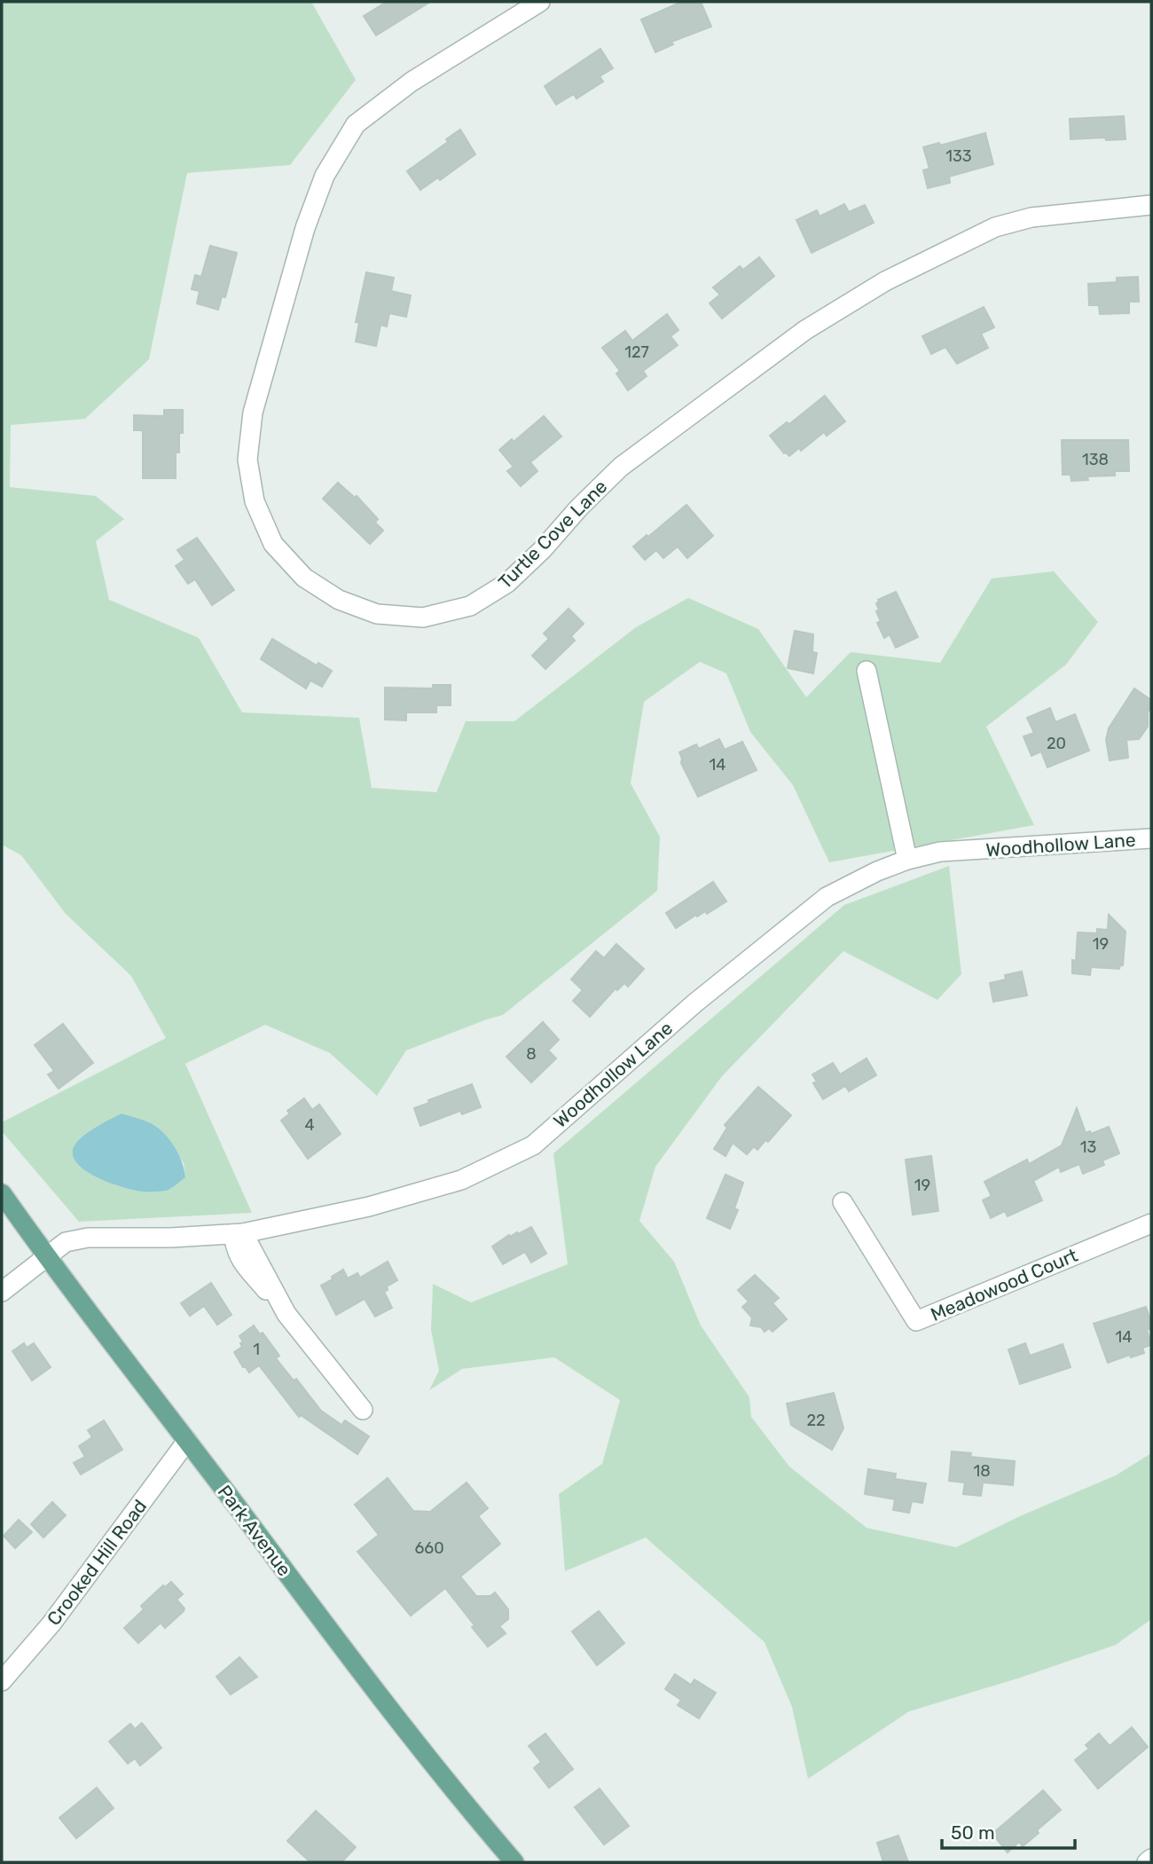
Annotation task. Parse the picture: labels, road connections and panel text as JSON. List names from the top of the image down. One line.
{"streets":{"main road":["Park Avenue"],"street":["Turtle Cove Lane","Woodhollow Lane","Meadowood Court","Crooked Hill Road"]},"crossings":[["Woodhollow Lane","Park Avenue"],["Park Avenue","Crooked Hill Road"]],"house_numbers":["133","127","138","20","14","19","8","4","13","19","14","1","22","18","660"],"scale_bar":"50 m"}
